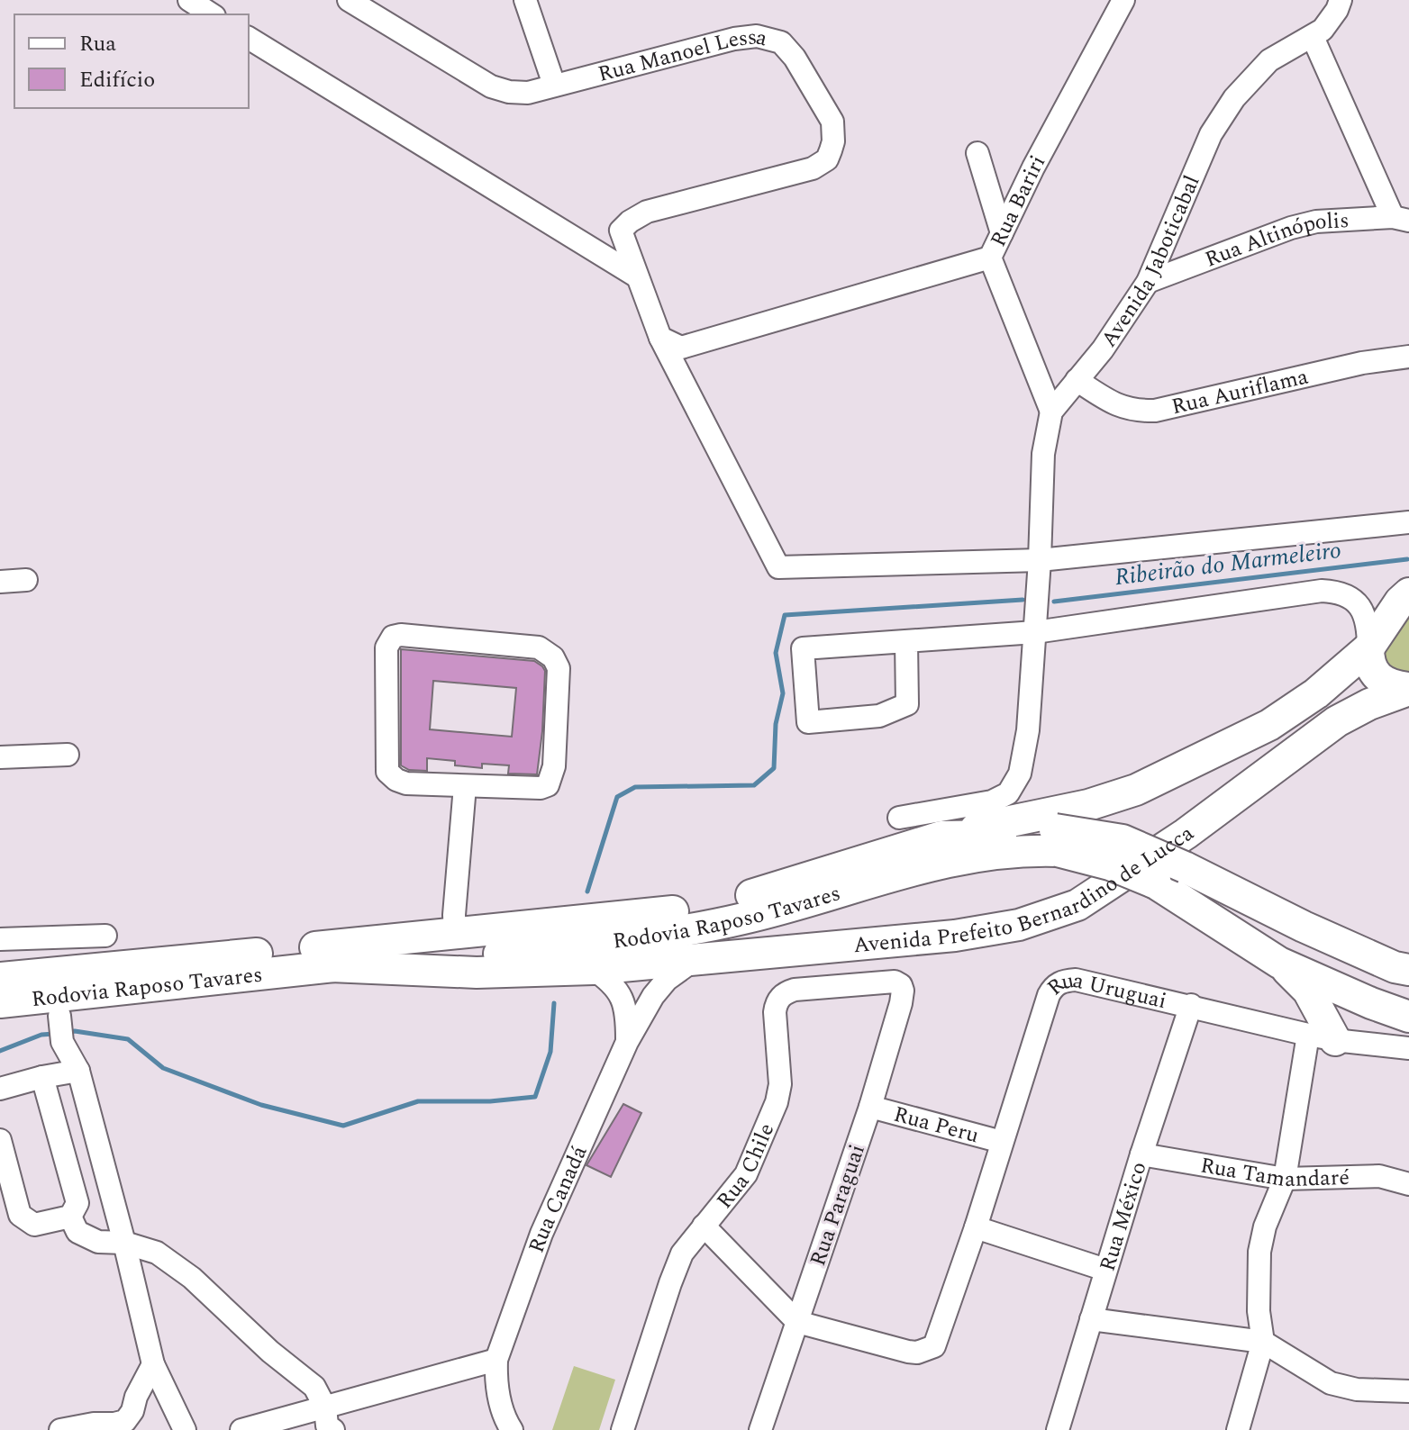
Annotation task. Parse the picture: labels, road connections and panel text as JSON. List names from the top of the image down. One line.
{"streets":{"highway":["Avenida Prefeito Bernardino de Lucca","Rodovia Raposo Tavares"],"street":["Rua Manoel Lessa","Rua Bariri","Rua Altinópolis","Avenida Jaboticabal","Rua Auriflama","Rua Uruguai","Rua Peru","Rua Chile","Rua Tamandaré","Rua Canadá","Rua Paraguai","Rua México"]},"crossings":[["Rua Manoel Lessa","Avenida Jaboticabal"],["Rua Bariri","Avenida Jaboticabal"],["Rua Altinópolis","Avenida Jaboticabal"],["Avenida Jaboticabal","Rua Auriflama"],["Avenida Prefeito Bernardino de Lucca","Rodovia Raposo Tavares"],["Avenida Prefeito Bernardino de Lucca","Rua Canadá"],["Rua Uruguai","Rua Peru"],["Rua Uruguai","Rua Paraguai"],["Rua Uruguai","Rua México"],["Rua Peru","Rua Paraguai"],["Rua Chile","Rua Paraguai"],["Rua Tamandaré","Rua México"]],"water":["Ribeirão do Marmeleiro"],"legend":["Rua","Edifício"]}
